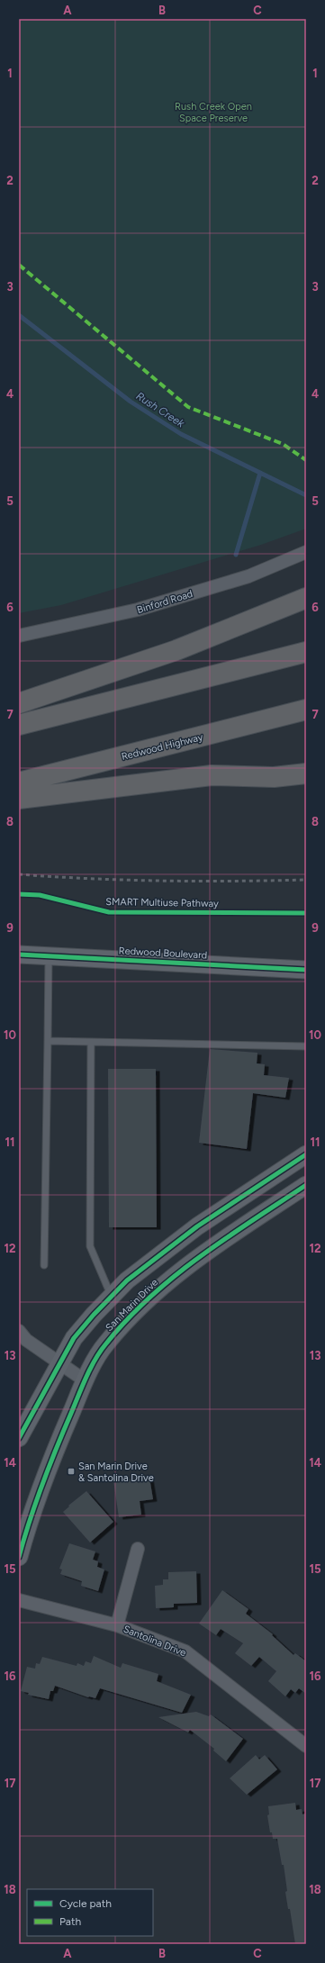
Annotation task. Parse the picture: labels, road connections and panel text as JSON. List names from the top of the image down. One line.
{"streets":{"highway":["Redwood Highway"],"main road":["Redwood Boulevard","San Marin Drive"],"street":["Binford Road","Santolina Drive"],"cycle path":["SMART Multiuse Pathway"]},"water":["Rush Creek"],"parks":["Rush Creek Open Space Preserve"],"places":{"transit":["San Marin Drive & Santolina Drive"]},"legend":["Cycle path","Path"],"grid":{"columns":["A","B","C"],"rows":["1","2","3","4","5","6","7","8","9","10","11","12","13","14","15","16","17","18"]}}
